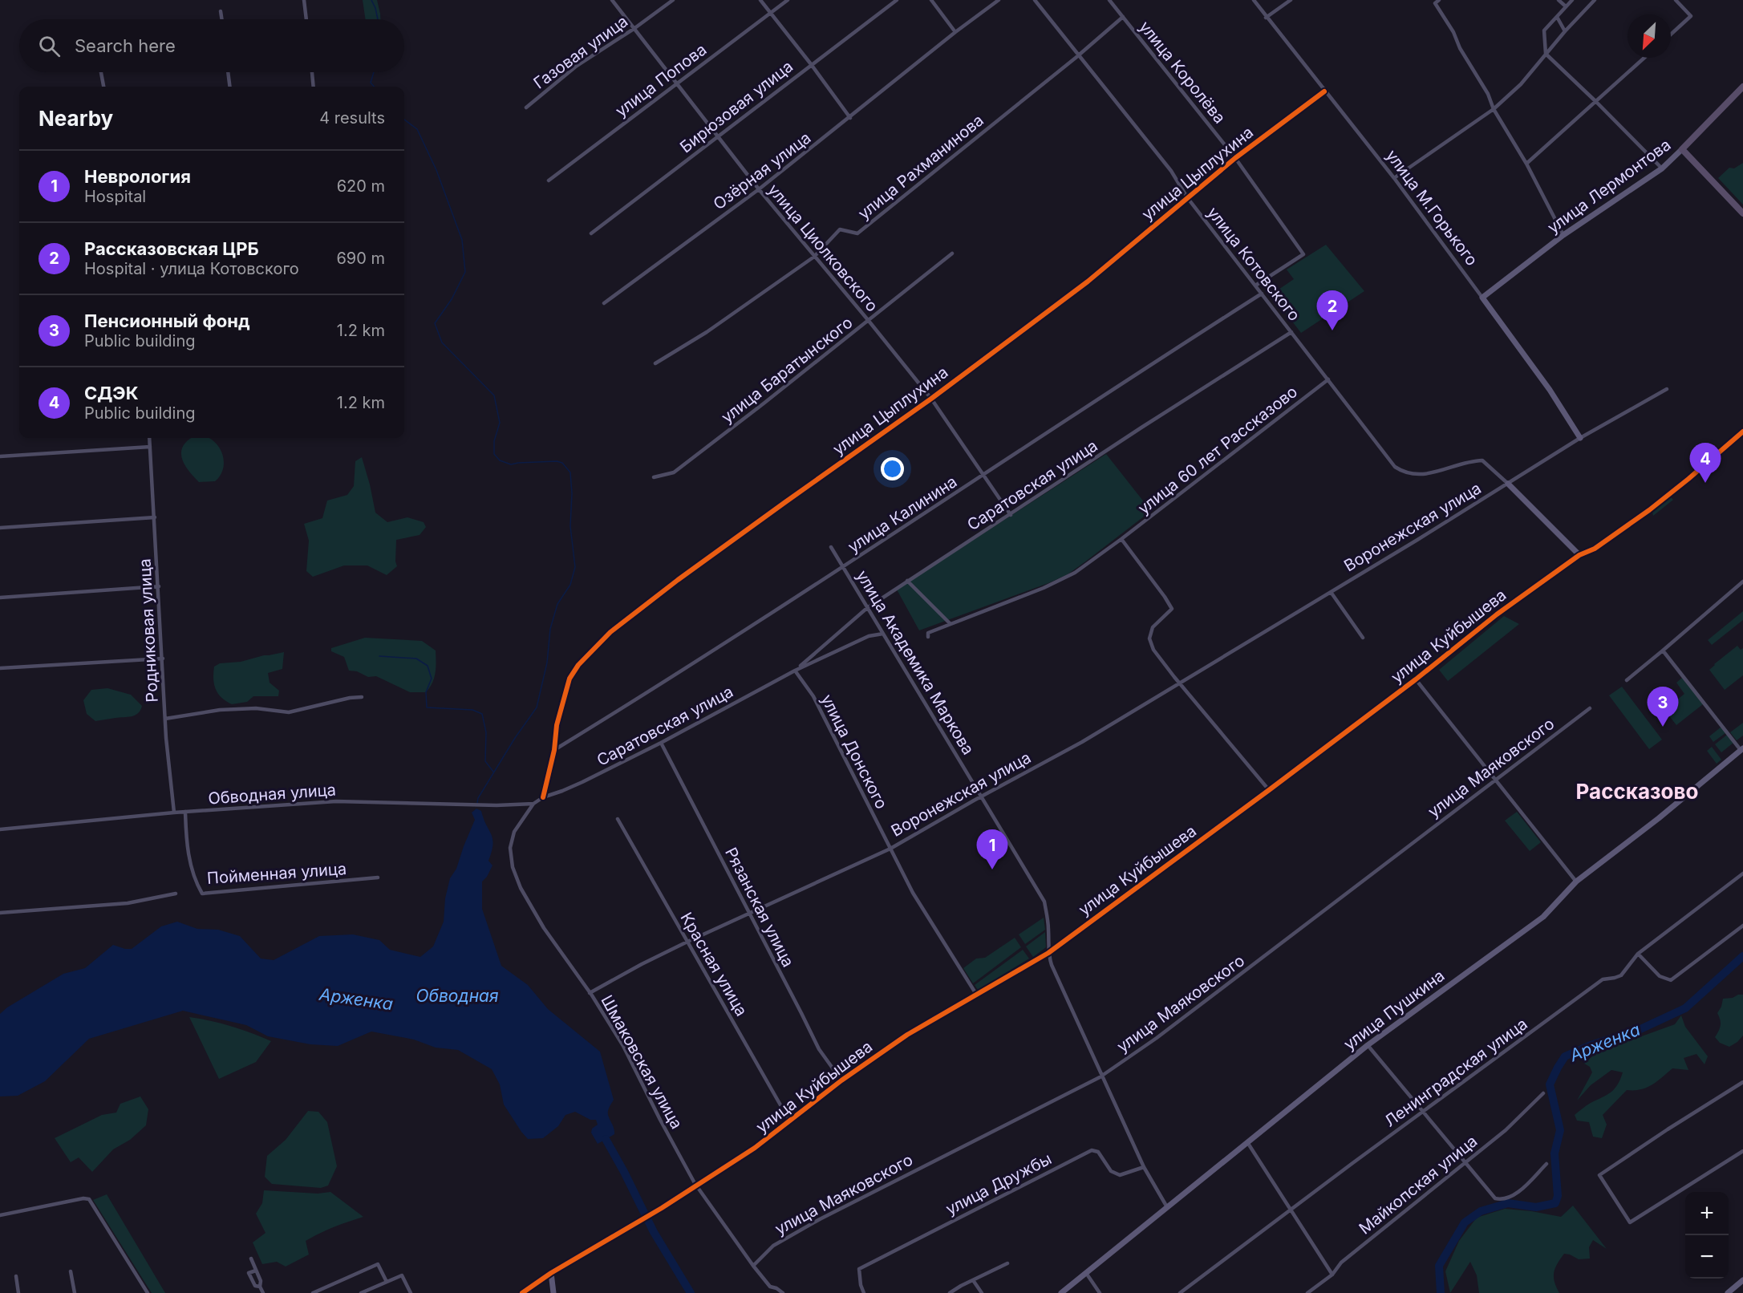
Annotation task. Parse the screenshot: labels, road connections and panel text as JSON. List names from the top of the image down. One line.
{"streets":{"main road":["улица Лермонтова"],"street":["Газовая улица","улица Королёва","улица Попова","Бирюзовая улица","улица Рахманинова","Озёрная улица","улица Цыплухина","улица М.Горького","улица Циолковского","улица Котовского","улица Баратынского","улица 60 лет Рассказово","Саратовская улица","улица Калинина","Воронежская улица","Родниковая улица","улица Куйбышева","улица Академика Маркова","улица Донского","улица Маяковского","Обводная улица","Пойменная улица","Рязанская улица","Красная улица","улица Пушкина","Шмаковская улица","Ленинградская улица","улица Дружбы","Майкопская улица"]},"crossings":[["Газовая улица","улица Циолковского"],["улица Королёва","улица Рахманинова"],["улица Королёва","улица Цыплухина"],["улица Королёва","улица Котовского"],["улица Попова","улица Циолковского"],["Бирюзовая улица","улица Циолковского"],["улица Рахманинова","улица Циолковского"],["улица Рахманинова","улица Котовского"],["Озёрная улица","улица Циолковского"],["улица Цыплухина","улица М.Горького"],["улица Цыплухина","улица Циолковского"],["улица Цыплухина","улица Котовского"],["улица Цыплухина","Саратовская улица"],["улица Цыплухина","улица Калинина"],["улица Лермонтова","улица М.Горького"],["улица М.Горького","Воронежская улица"],["улица Циолковского","улица Баратынского"],["улица Циолковского","Саратовская улица"],["улица Циолковского","улица Калинина"],["улица Котовского","улица 60 лет Рассказово"],["улица Котовского","Саратовская улица"],["улица Котовского","улица Калинина"],["улица Котовского","Воронежская улица"],["Саратовская улица","улица Академика Маркова"],["Саратовская улица","улица Донского"],["Саратовская улица","Рязанская улица"],["улица Калинина","улица Академика Маркова"],["Воронежская улица","улица Академика Маркова"],["Воронежская улица","улица Донского"],["Воронежская улица","Рязанская улица"],["Воронежская улица","Красная улица"],["Воронежская улица","Шмаковская улица"],["Родниковая улица","Обводная улица"],["улица Куйбышева","улица Академика Маркова"],["улица Куйбышева","улица Донского"],["улица Куйбышева","Рязанская улица"],["улица Куйбышева","Красная улица"],["улица Куйбышева","Шмаковская улица"],["улица Академика Маркова","улица Маяковского"],["улица Академика Маркова","улица Пушкина"],["улица Академика Маркова","улица Дружбы"],["улица Маяковского","Шмаковская улица"],["Обводная улица","Пойменная улица"],["Обводная улица","Шмаковская улица"]],"districts":["Рассказово"],"water":["Обводная","Арженка"],"north":"bottom left","page":{"search":"Search here","heading":["Nearby","4 results"],"list":[{"mark":"1","name":"Неврология","note":"Hospital","value":"620 m"},{"mark":"2","name":"Рассказовская ЦРБ","note":"Hospital · улица Котовского","value":"690 m"},{"mark":"3","name":"Пенсионный фонд","note":"Public building","value":"1.2 km"},{"mark":"4","name":"СДЭК","note":"Public building","value":"1.2 km"}],"pins":["2","4","3","1"],"map_buttons":["+","−"]}}
